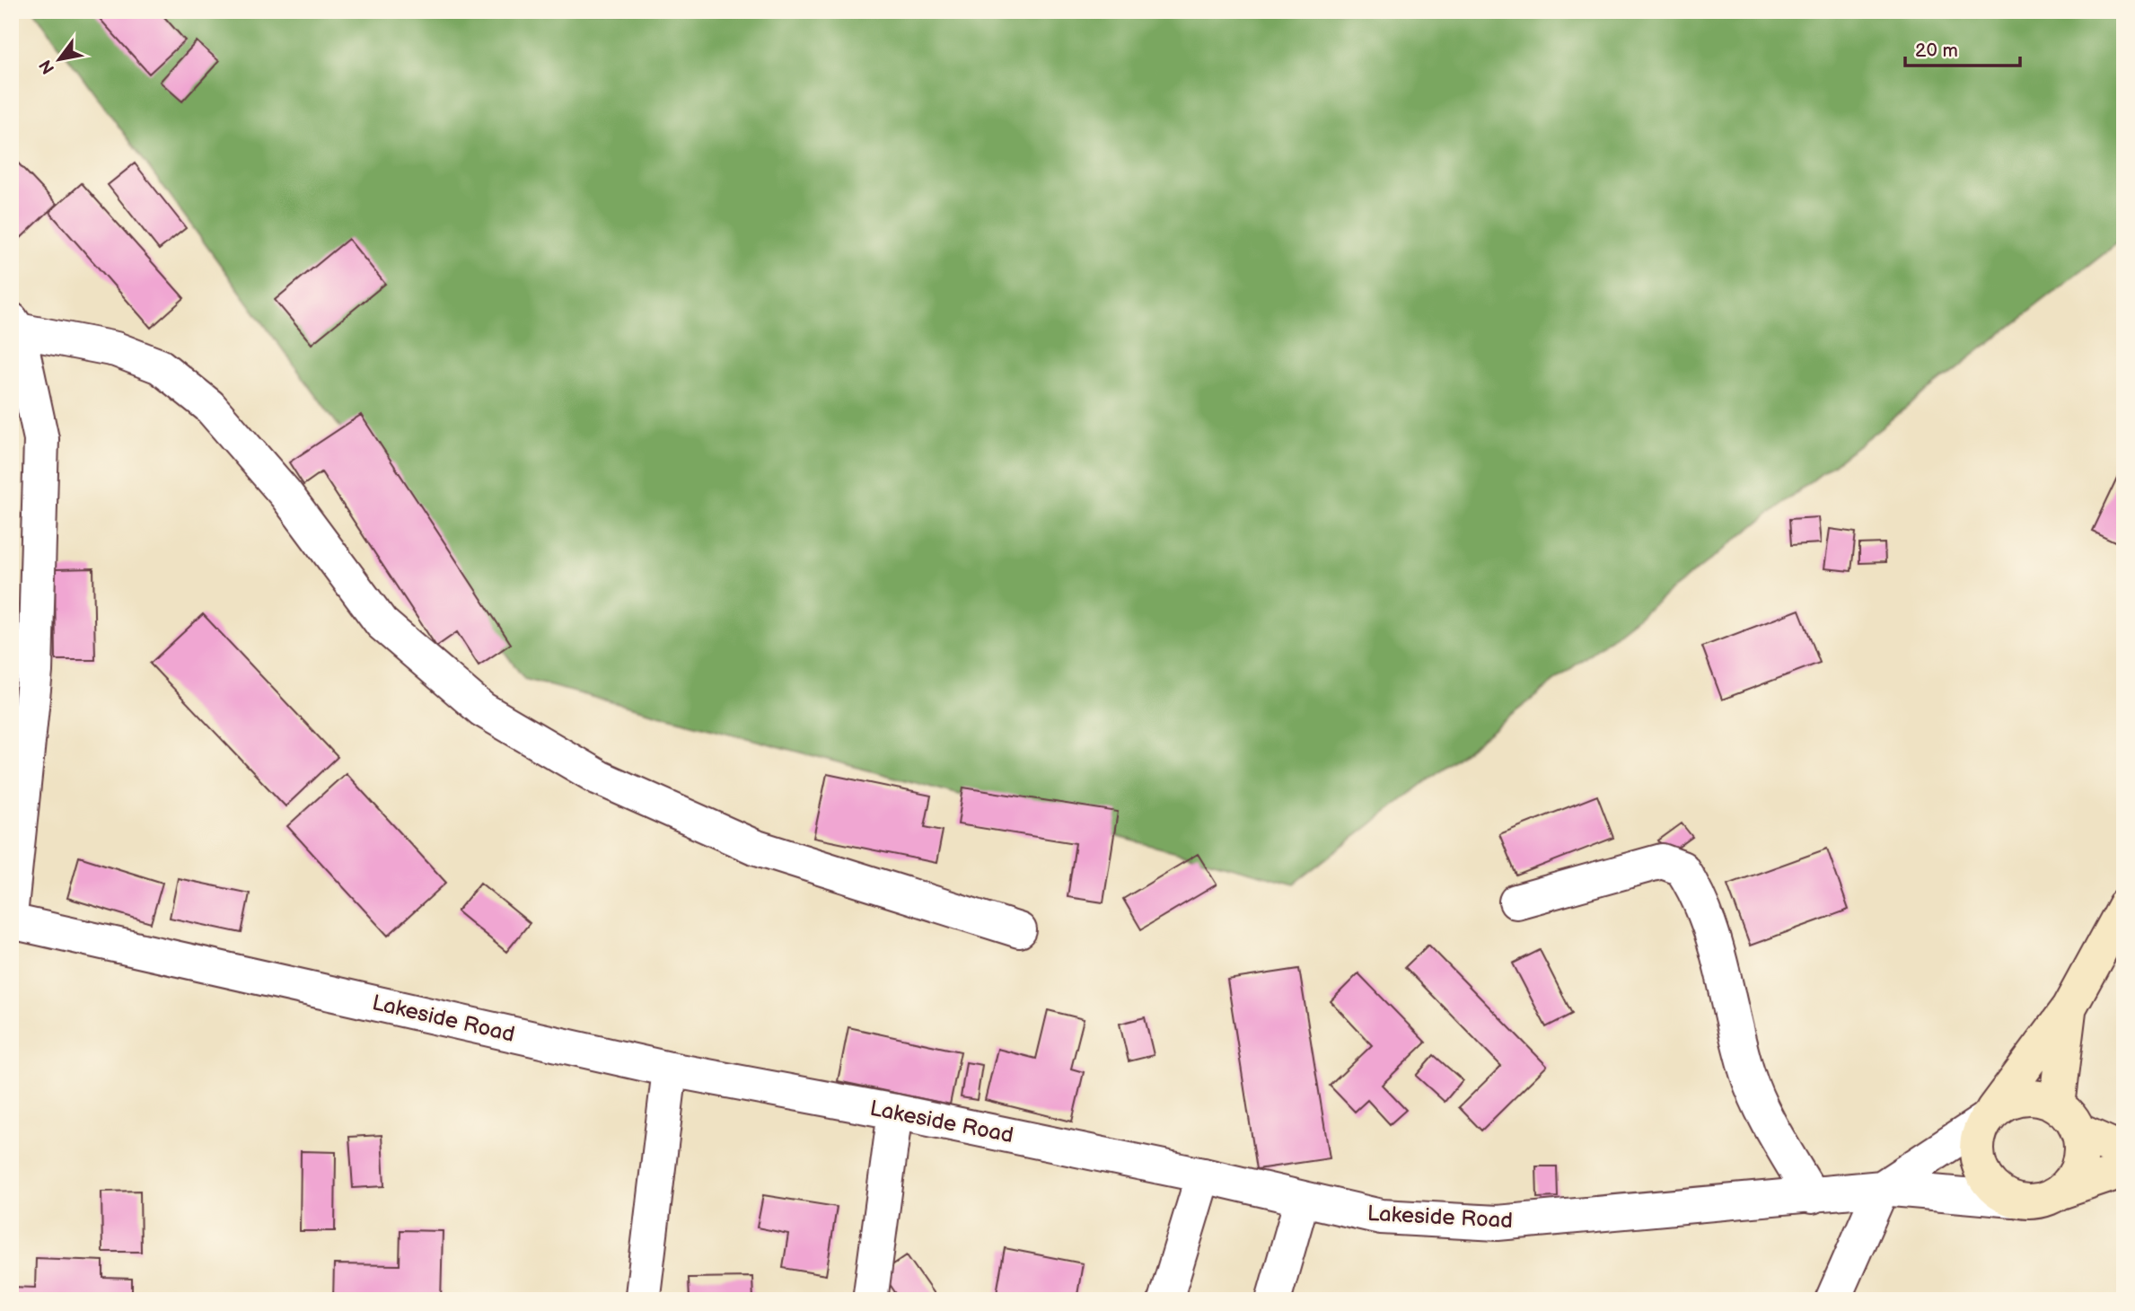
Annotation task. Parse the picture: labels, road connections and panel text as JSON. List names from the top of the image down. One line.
{"streets":{"street":["Lakeside Road"]},"scale_bar":"20 m","north":"bottom left"}
